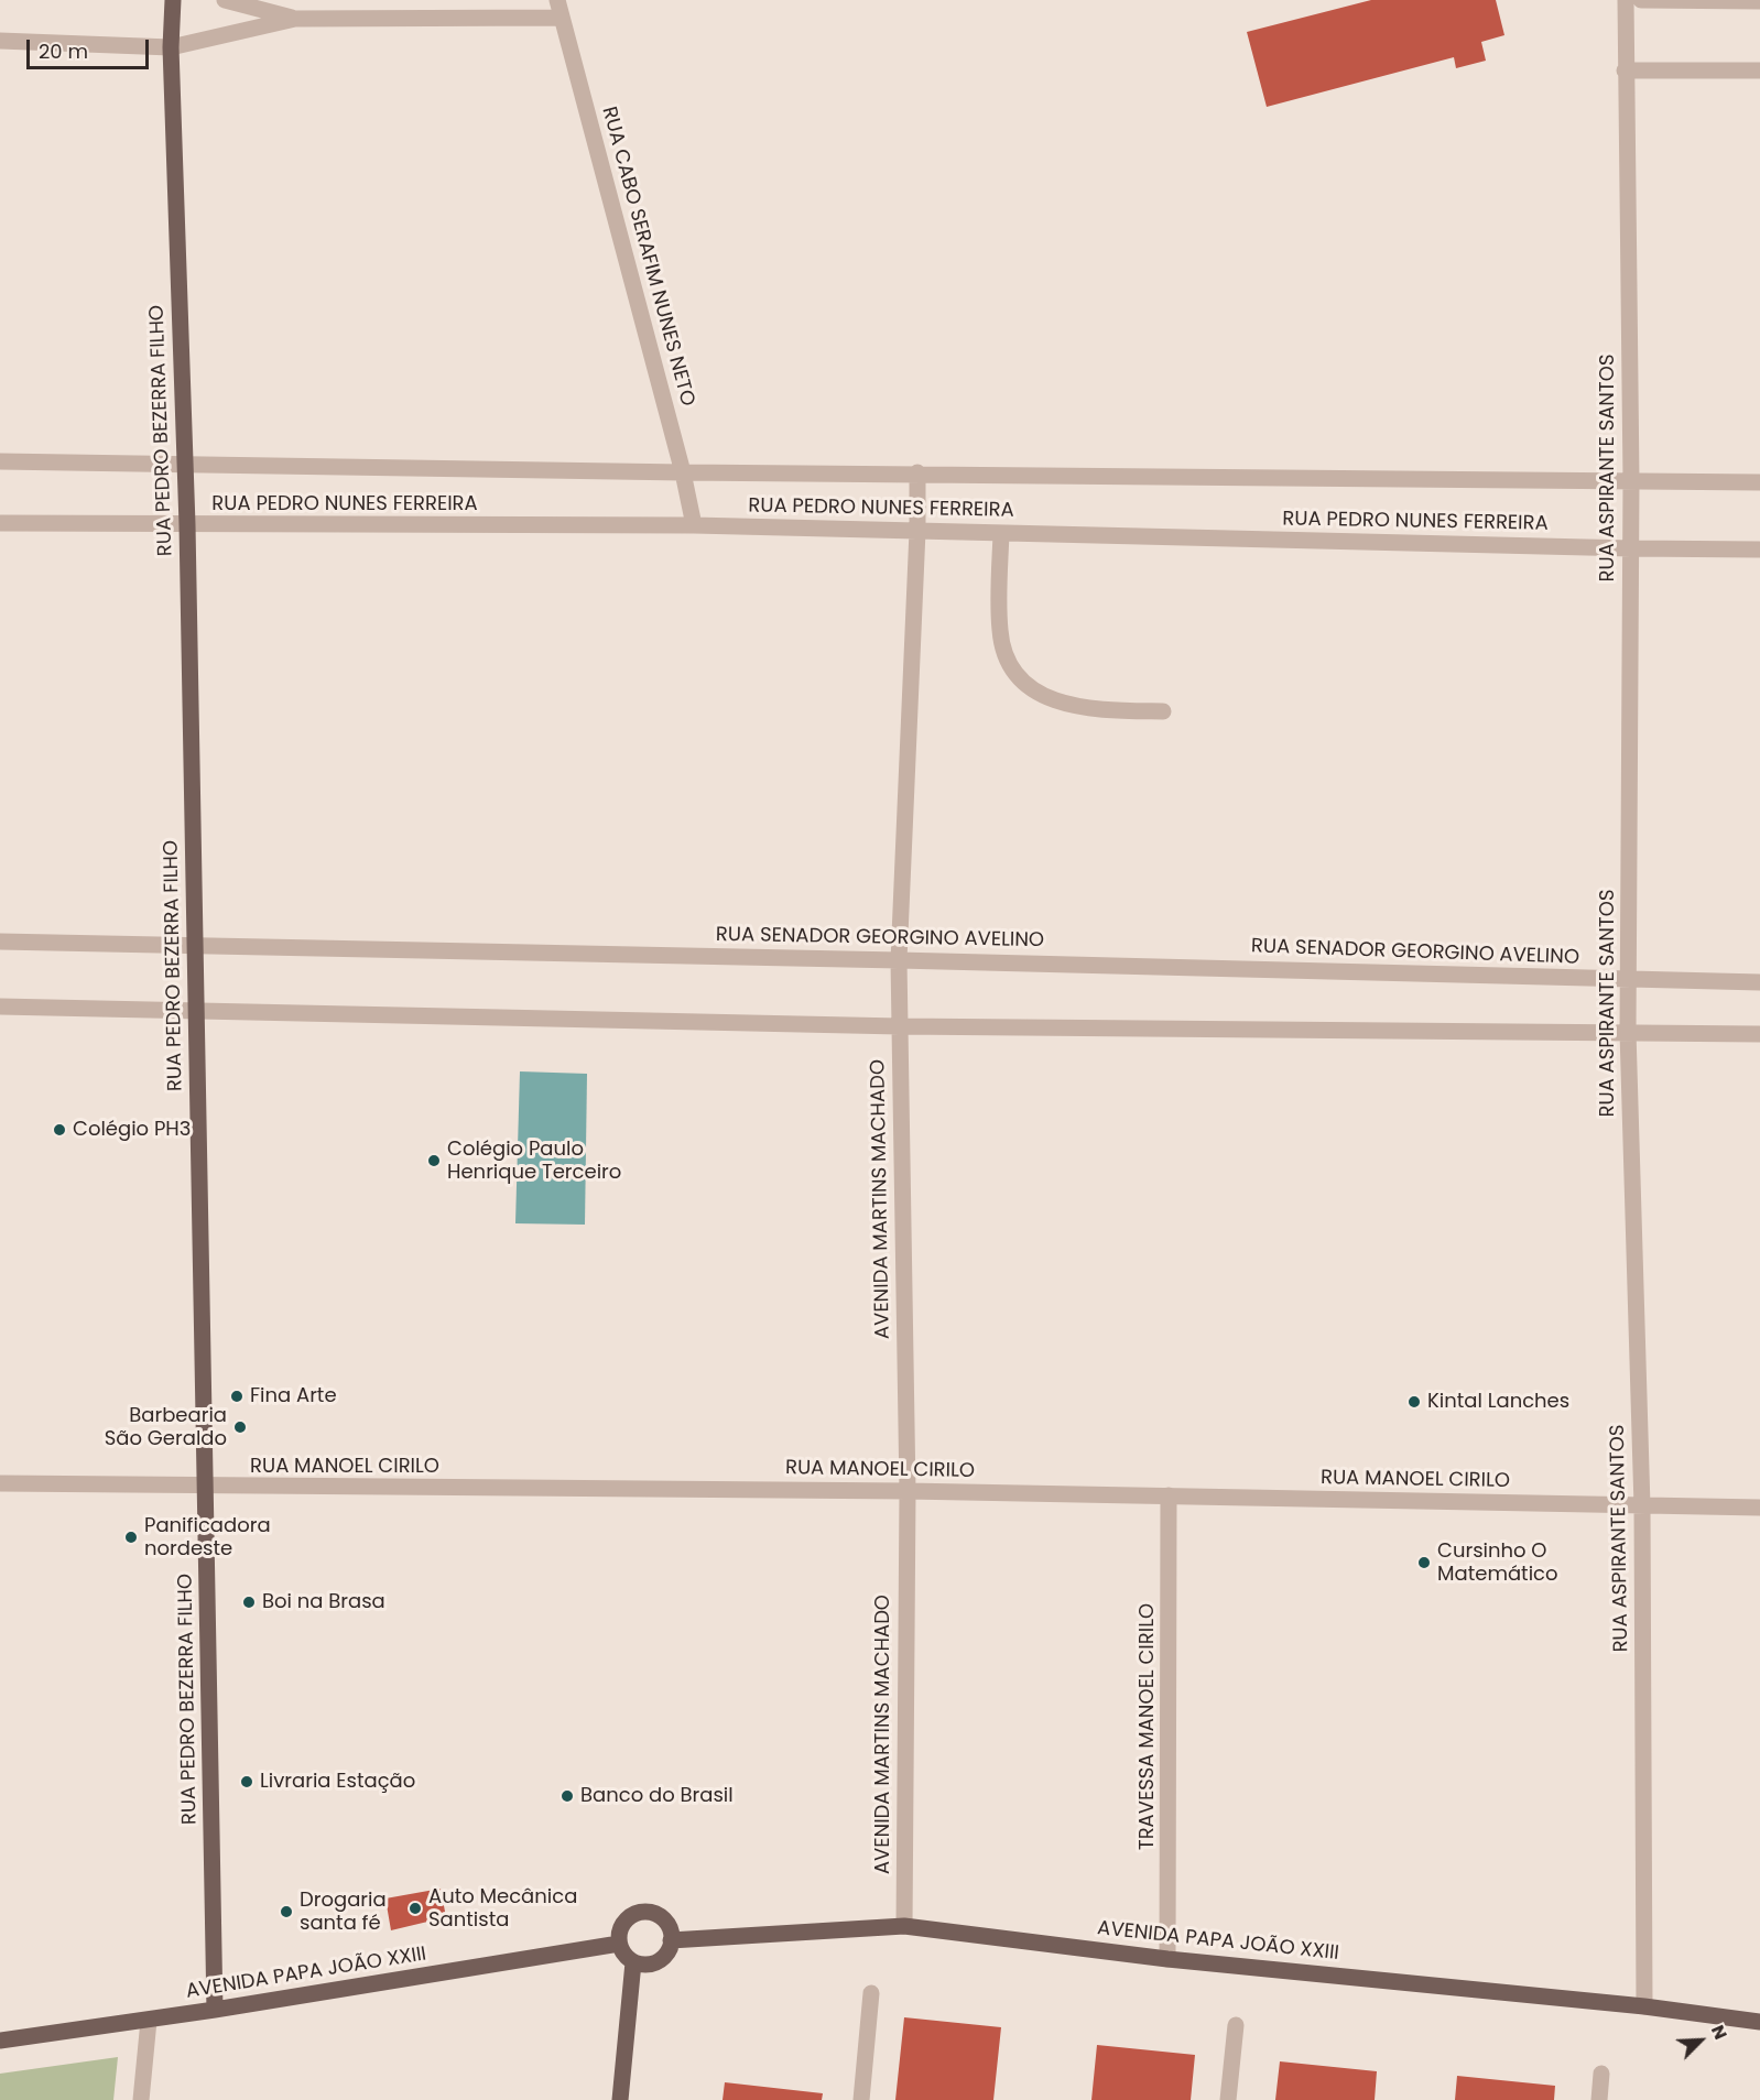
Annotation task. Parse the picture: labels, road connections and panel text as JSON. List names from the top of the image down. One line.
{"streets":{"main road":["RUA PEDRO BEZERRA FILHO","AVENIDA PAPA JOÃO XXIII"],"street":["RUA CABO SERAFIM NUNES NETO","RUA ASPIRANTE SANTOS","RUA PEDRO NUNES FERREIRA","RUA SENADOR GEORGINO AVELINO","AVENIDA MARTINS MACHADO","RUA MANOEL CIRILO","TRAVESSA MANOEL CIRILO"]},"crossings":[["RUA CABO SERAFIM NUNES NETO","RUA PEDRO NUNES FERREIRA"],["RUA PEDRO BEZERRA FILHO","RUA PEDRO NUNES FERREIRA"],["RUA PEDRO BEZERRA FILHO","RUA SENADOR GEORGINO AVELINO"],["RUA PEDRO BEZERRA FILHO","RUA MANOEL CIRILO"],["RUA PEDRO BEZERRA FILHO","AVENIDA PAPA JOÃO XXIII"],["RUA ASPIRANTE SANTOS","RUA PEDRO NUNES FERREIRA"],["RUA ASPIRANTE SANTOS","RUA SENADOR GEORGINO AVELINO"],["RUA ASPIRANTE SANTOS","RUA MANOEL CIRILO"],["RUA ASPIRANTE SANTOS","AVENIDA PAPA JOÃO XXIII"],["RUA PEDRO NUNES FERREIRA","AVENIDA MARTINS MACHADO"],["RUA SENADOR GEORGINO AVELINO","AVENIDA MARTINS MACHADO"],["AVENIDA MARTINS MACHADO","RUA MANOEL CIRILO"],["AVENIDA MARTINS MACHADO","AVENIDA PAPA JOÃO XXIII"],["RUA MANOEL CIRILO","TRAVESSA MANOEL CIRILO"],["TRAVESSA MANOEL CIRILO","AVENIDA PAPA JOÃO XXIII"]],"places":["Colégio PH3","Colégio Paulo Henrique Terceiro","Fina Arte","Kintal Lanches","Barbearia São Geraldo","Panificadora nordeste","Cursinho O Matemático","Boi na Brasa","Livraria Estação","Banco do Brasil","Auto Mecânica Santista","Drogaria santa fé"],"scale_bar":"20 m","north":"top right"}
